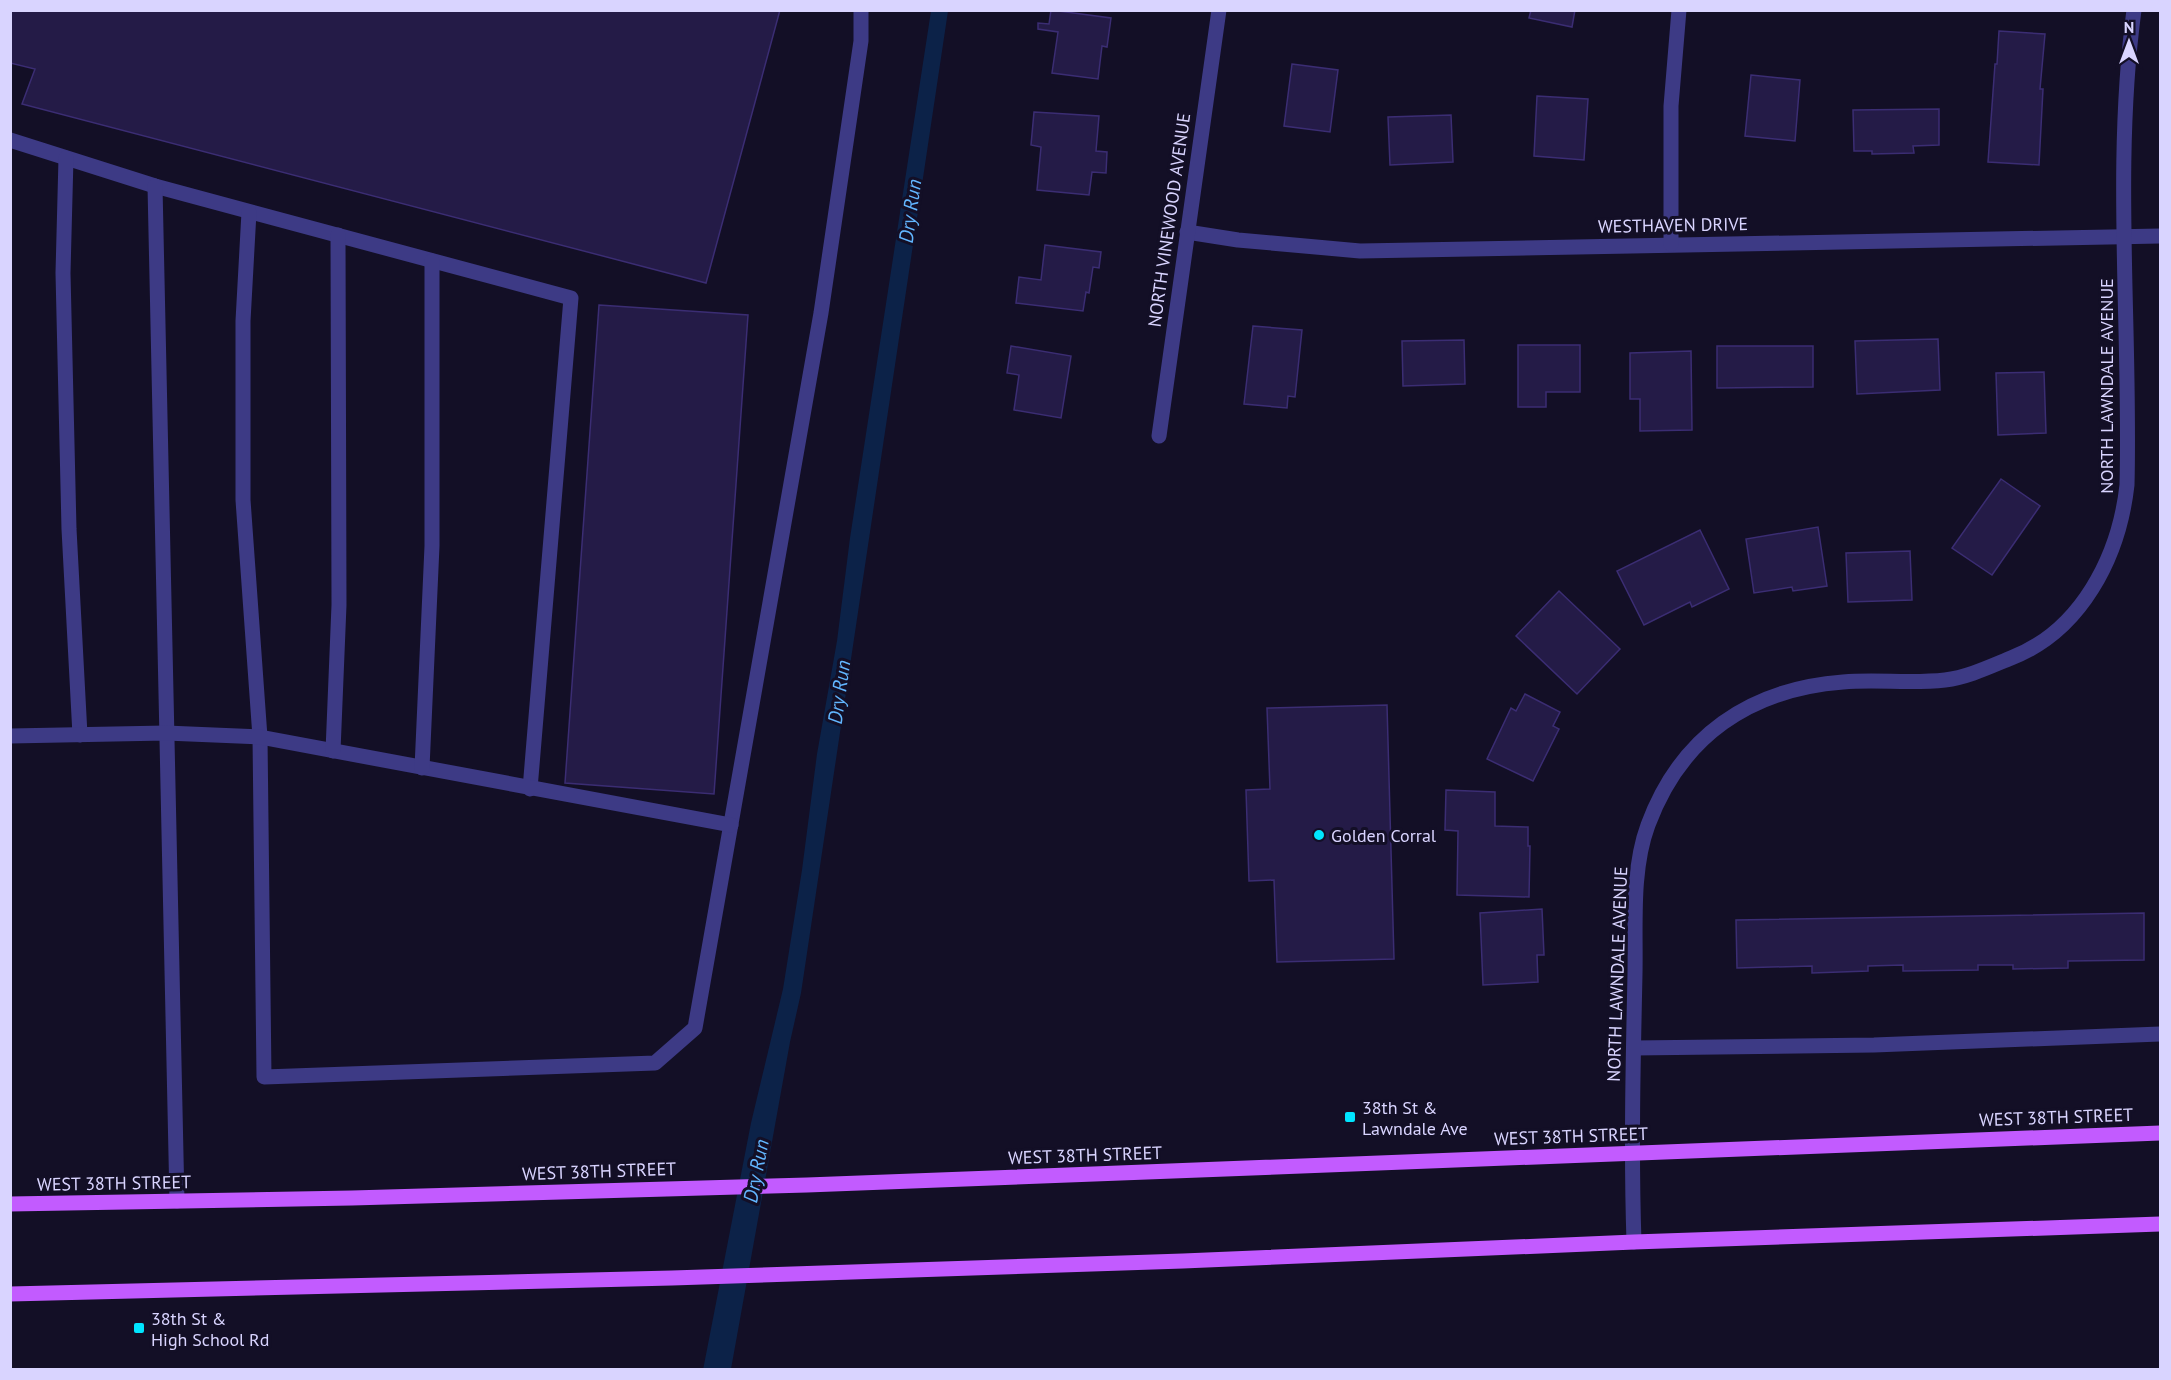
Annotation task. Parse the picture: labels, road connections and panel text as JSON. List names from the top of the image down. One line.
{"streets":{"main road":["WEST 38TH STREET"],"street":["NORTH VINEWOOD AVENUE","WESTHAVEN DRIVE","NORTH LAWNDALE AVENUE"]},"crossings":[["NORTH VINEWOOD AVENUE","WESTHAVEN DRIVE"],["WESTHAVEN DRIVE","NORTH LAWNDALE AVENUE"],["NORTH LAWNDALE AVENUE","WEST 38TH STREET"]],"water":["Dry Run"],"places":{"other":["Golden Corral"],"transit":["38th St & Lawndale Ave","38th St & High School Rd"]},"north":"top"}
